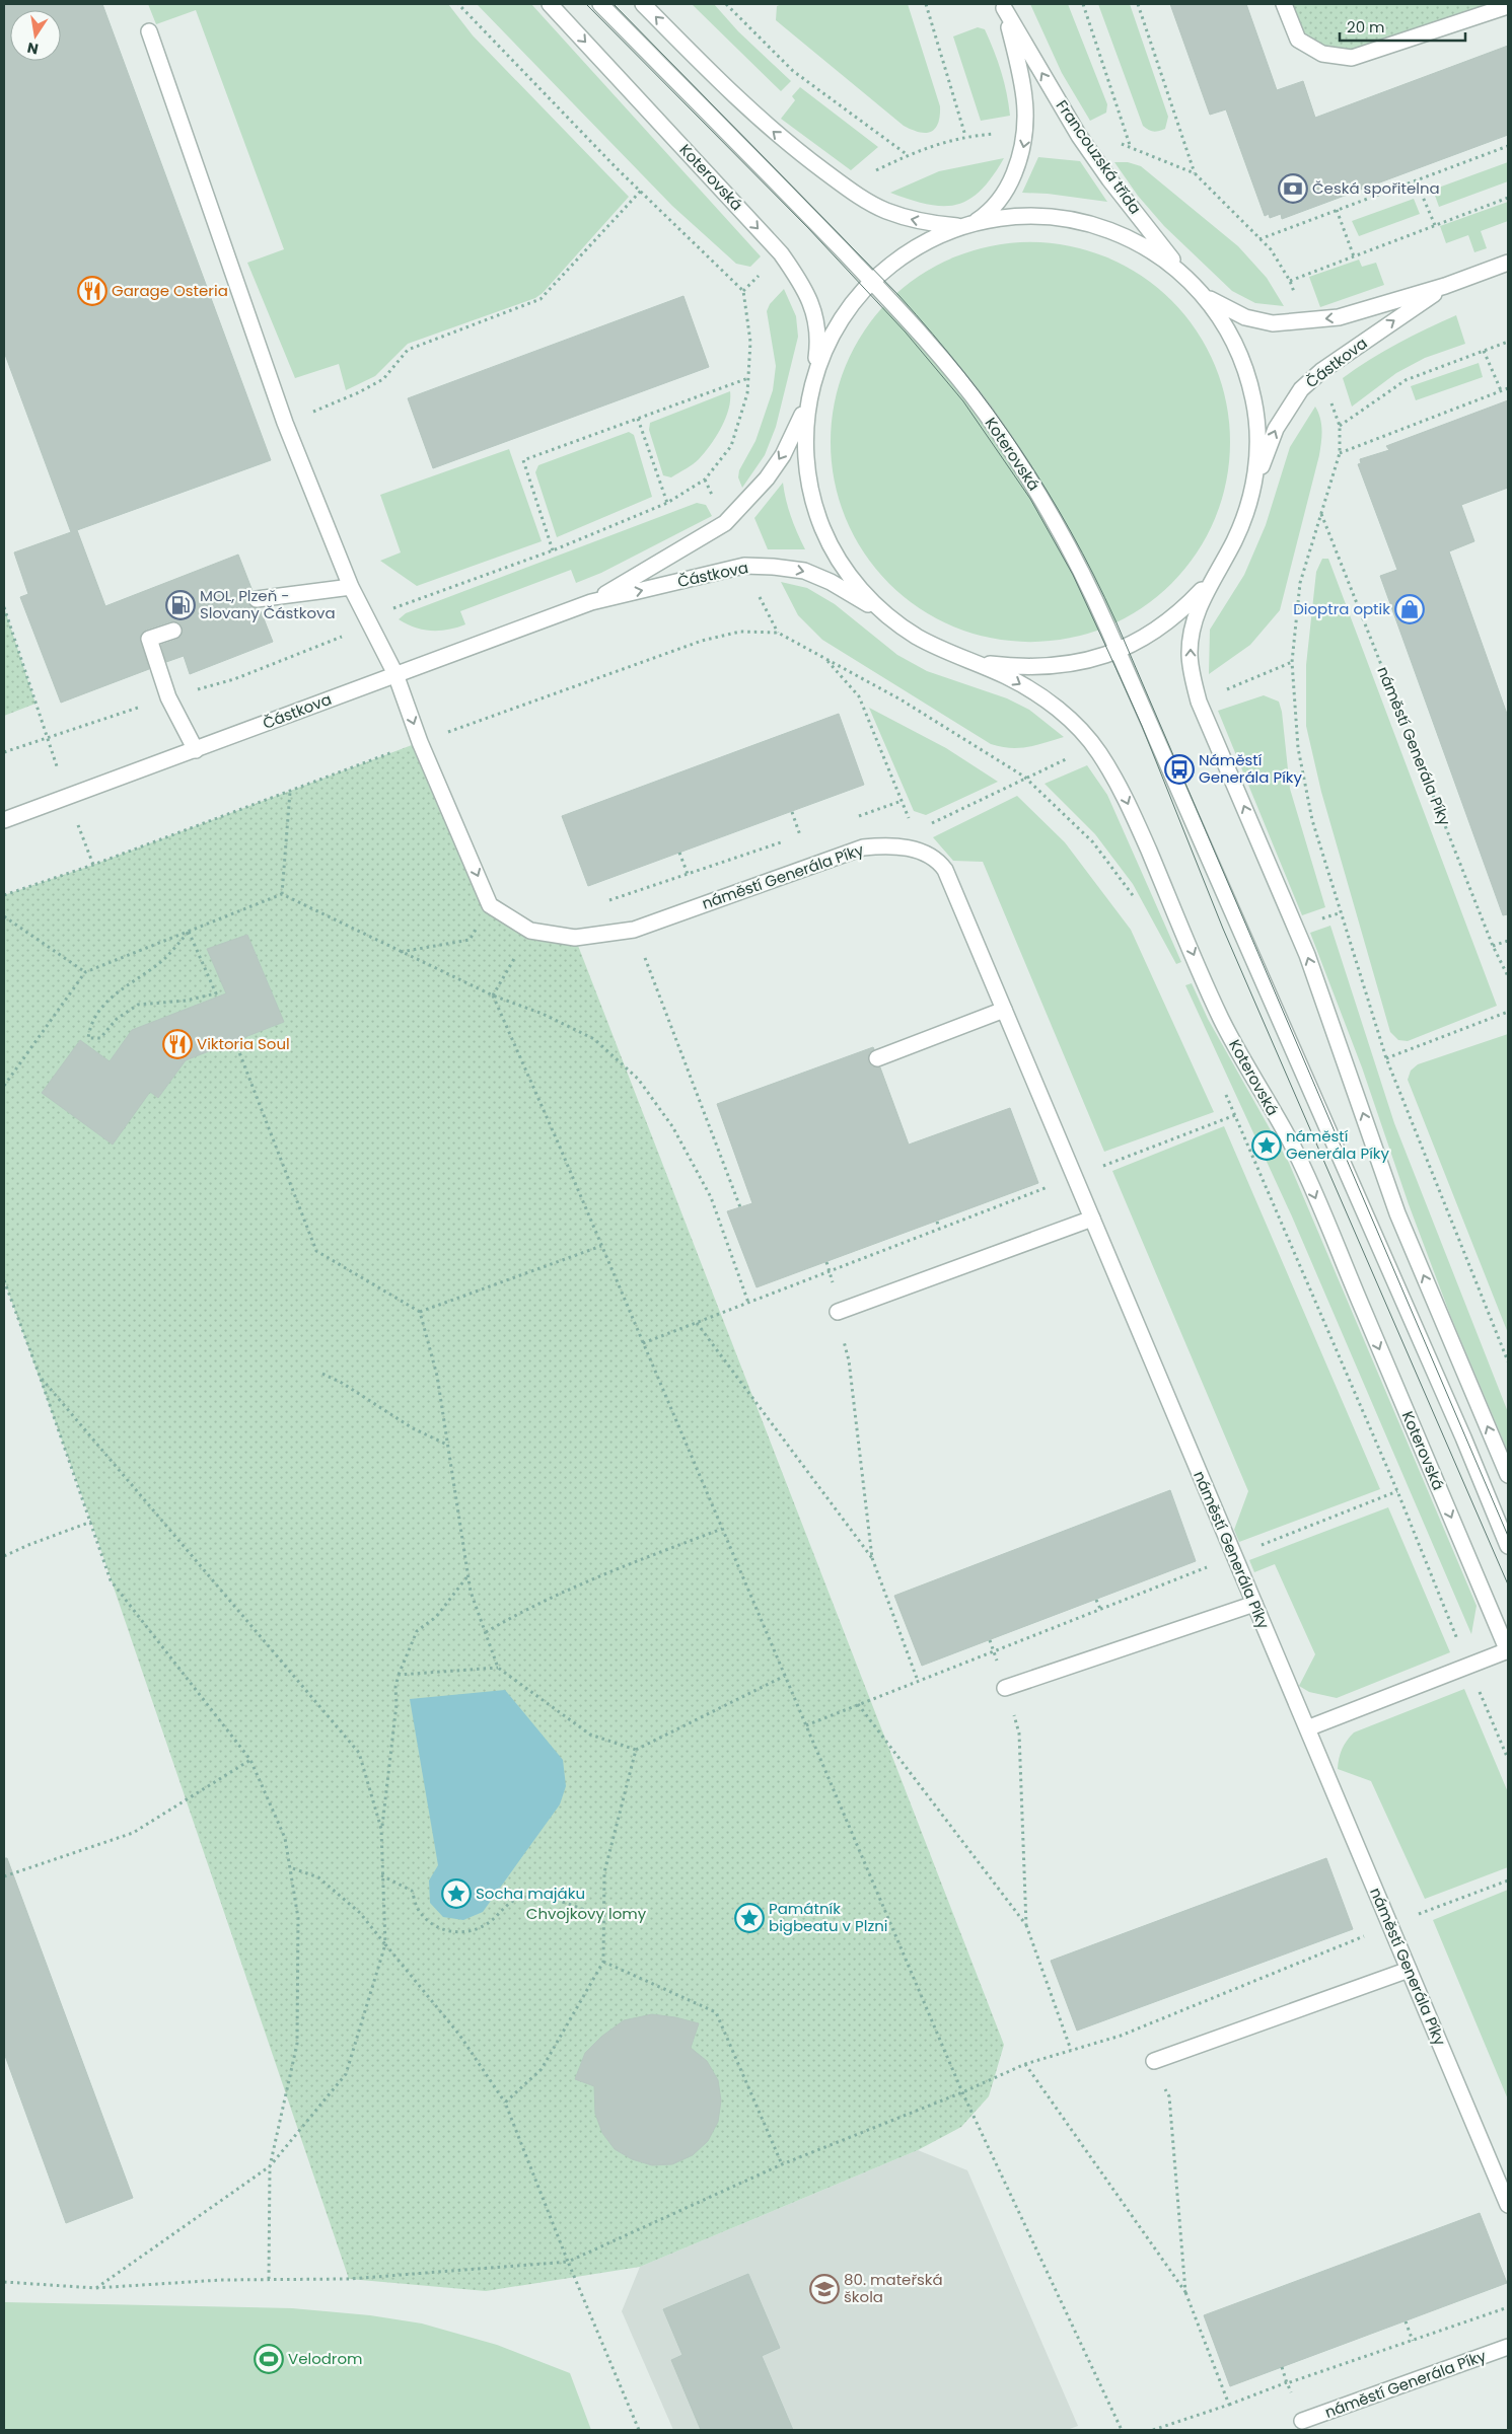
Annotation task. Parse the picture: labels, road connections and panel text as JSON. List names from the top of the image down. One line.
{"streets":{"street":["Francouzská třída","Koterovská","Částkova","náměstí Generála Píky"]},"crossings":[["Francouzská třída","Koterovská"],["Koterovská","Částkova"]],"parks":["Chvojkovy lomy"],"places":{"bank":["Česká spořitelna"],"restaurant":["Garage Osteria","Viktoria Soul"],"fuel station":["MOL, Plzeň - Slovany Částkova"],"shop":["Dioptra optik"],"bus stop":["Náměstí Generála Píky"],"place":["náměstí Generála Píky","Socha majáku","Památník bigbeatu v Plzni"],"school or university":["80. mateřská škola"],"sports":["Velodrom"]},"scale_bar":"20 m","north":"bottom"}
